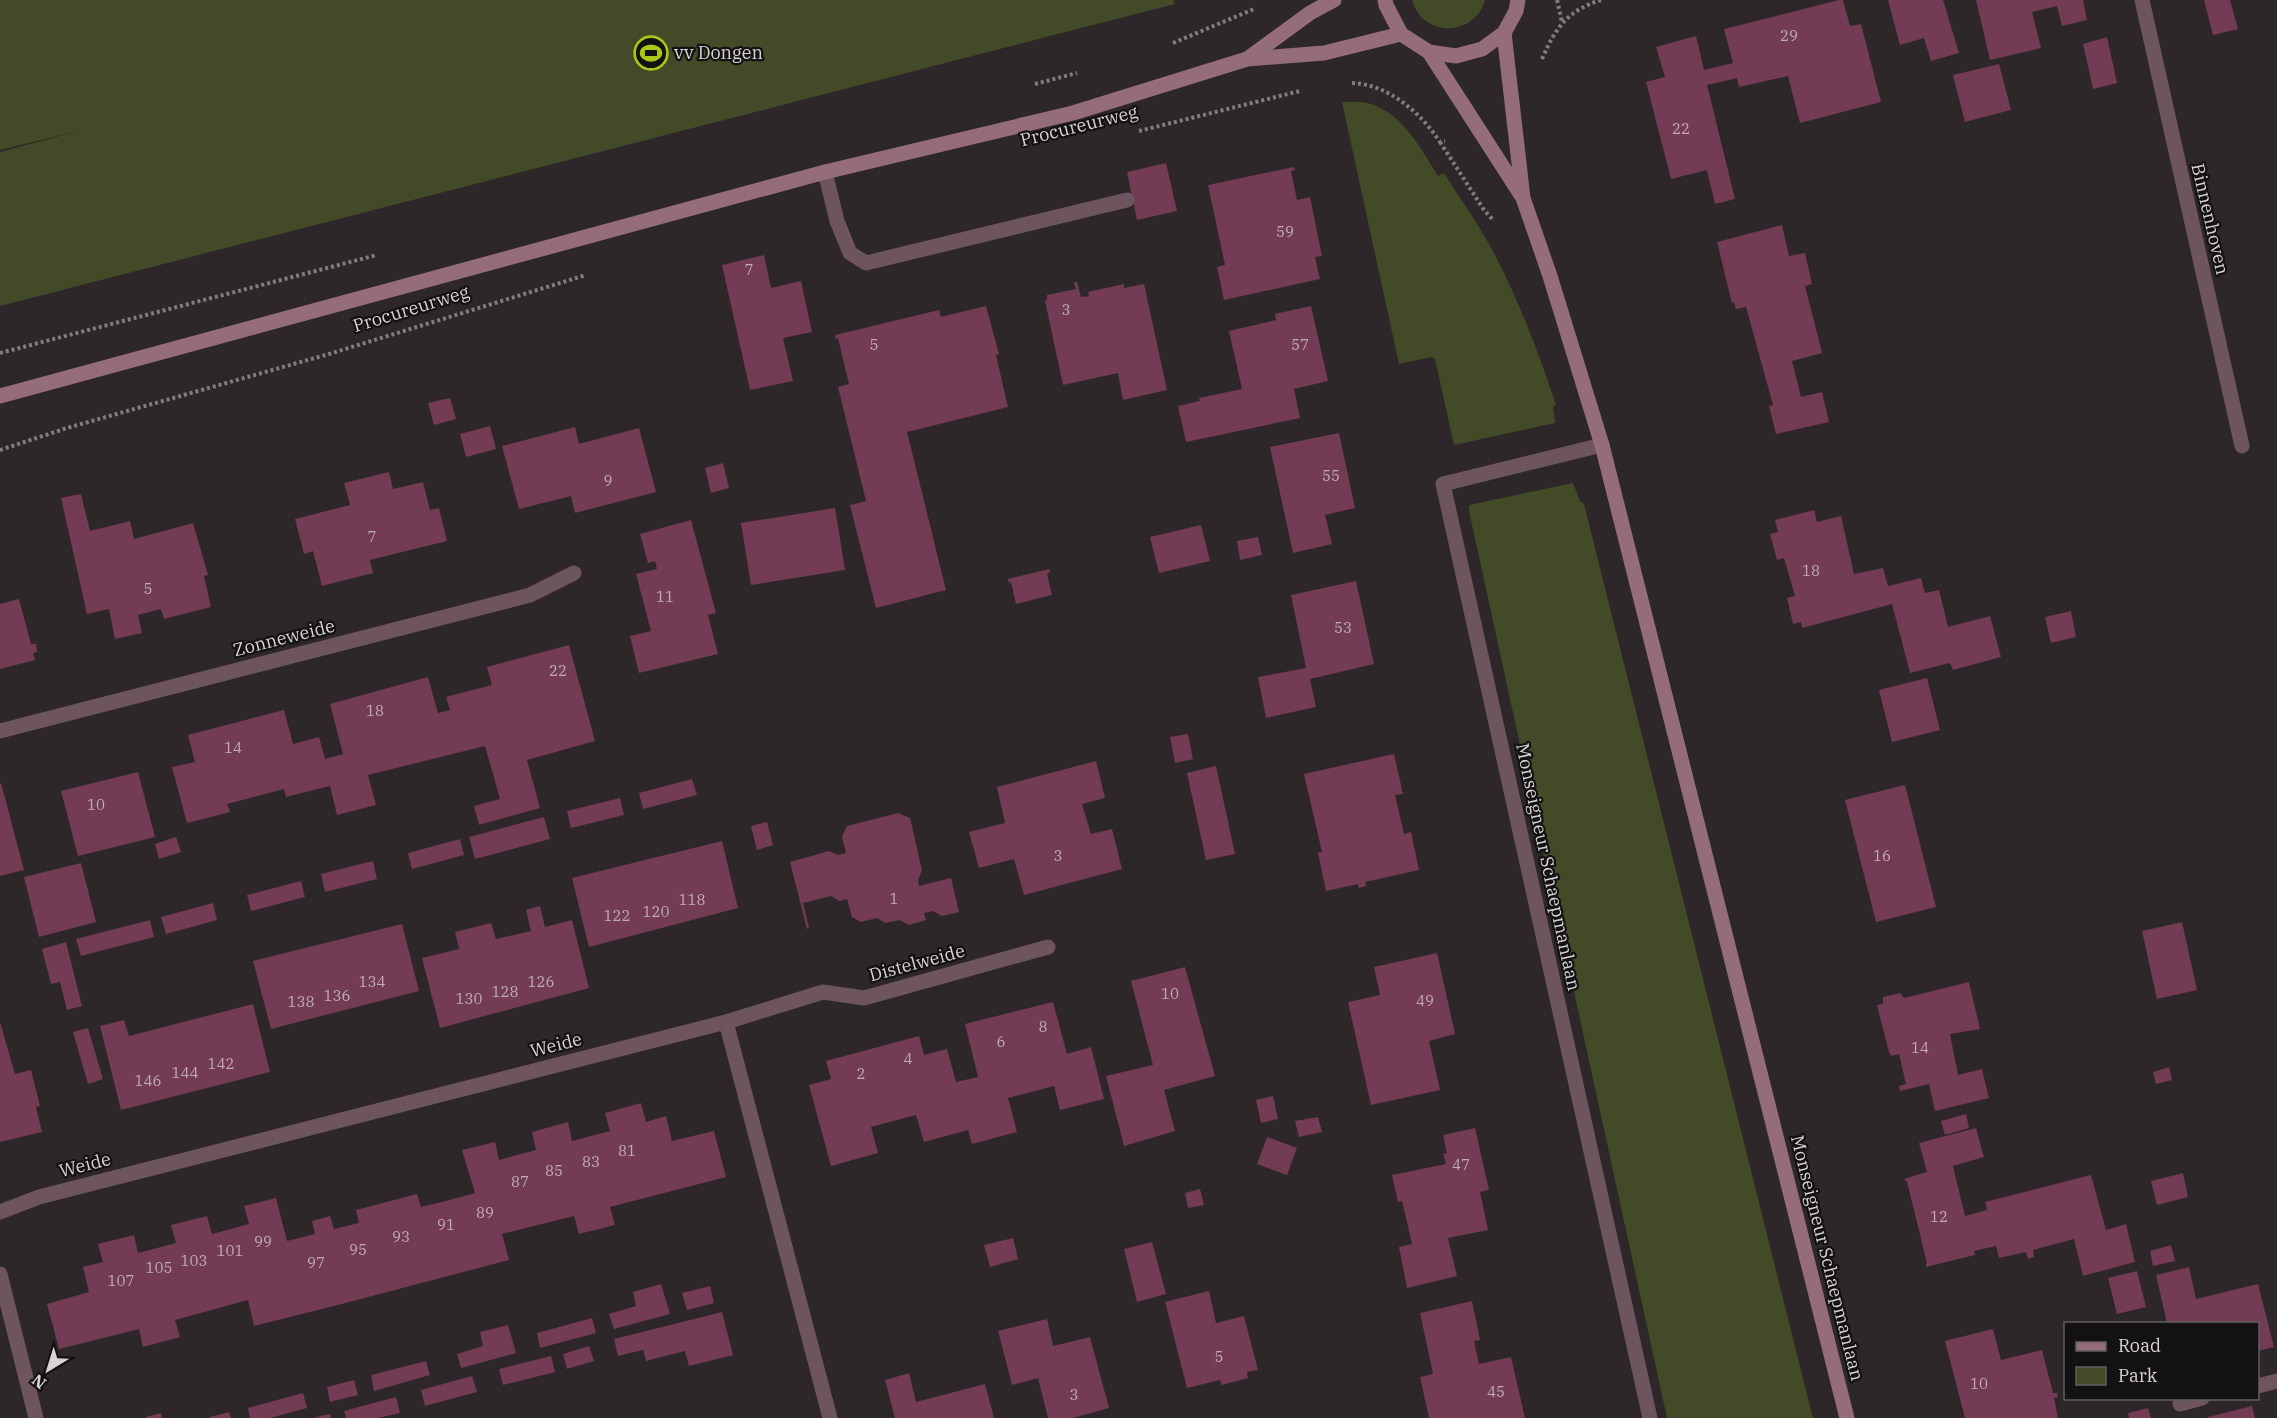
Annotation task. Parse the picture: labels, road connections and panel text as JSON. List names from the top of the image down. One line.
{"streets":{"main road":["Procureurweg","Monseigneur Schaepmanlaan"],"street":["Binnenhoven","Zonneweide","Distelweide","Weide"]},"crossings":[["Distelweide","Weide"]],"places":{"sports":["vv Dongen"]},"house_numbers":["29","22","59","7","3","5","57","55","9","7","18","5","11","53","22","18","14","10","3","16","1","118","120","122","134","126","128","10","136","130","49","138","8","6","14","4","142","144","2","146","81","83","47","85","87","89","12","91","93","99","95","101","103","97","105","107","5","10","45","3"],"legend":["Road","Park"],"north":"bottom left"}
